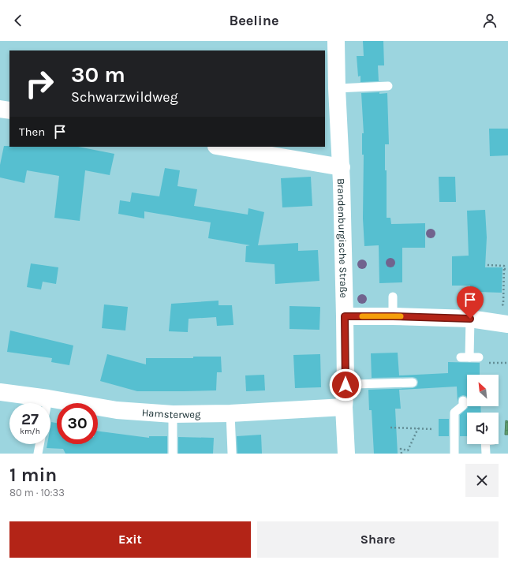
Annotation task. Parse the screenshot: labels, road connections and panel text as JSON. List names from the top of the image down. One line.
{"streets":{"street":["Brandenburgische Straße","Hamsterweg"]},"crossings":[["Brandenburgische Straße","Hamsterweg"]],"north":"top left","page":{"header":"Beeline","turn":["30 m","Schwarzwildweg"],"then":"Then","speed":"27 km/h","limit":"30","heading":["1 min","80 m · 10:33"],"buttons":["Exit","Share"]}}
